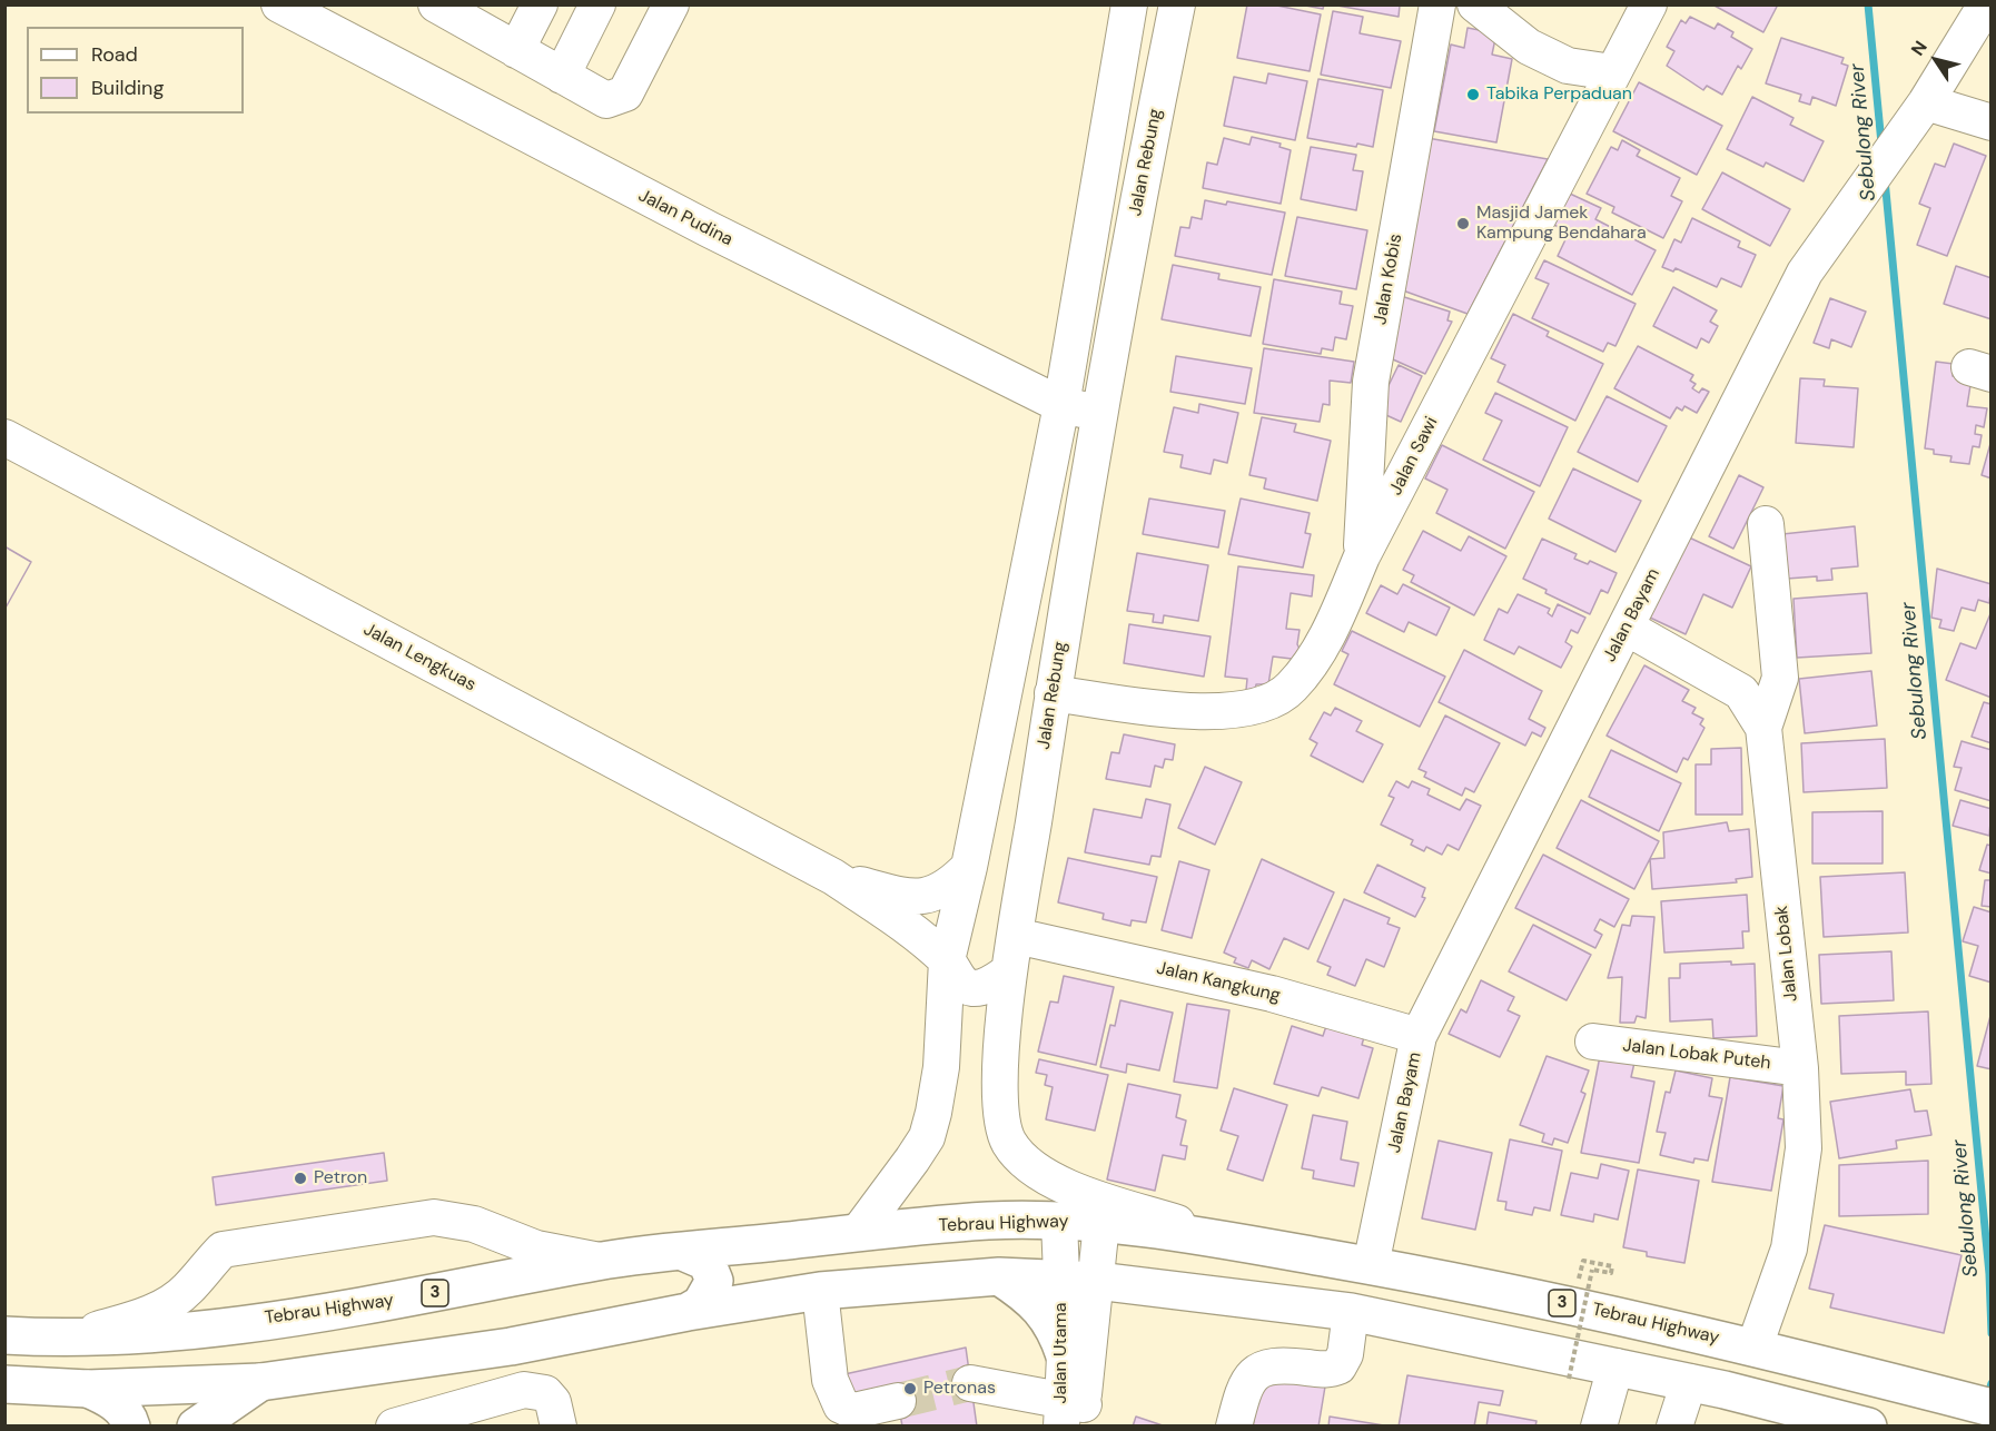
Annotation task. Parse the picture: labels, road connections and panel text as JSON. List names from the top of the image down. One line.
{"streets":{"main road":["Tebrau Highway","3"],"street":["Jalan Rebung","Jalan Pudina","Jalan Kobis","Jalan Sawi","Jalan Bayam","Jalan Lengkuas","Jalan Lobak","Jalan Kangkung","Jalan Lobak Puteh","Jalan Utama"]},"crossings":[["Jalan Rebung","Jalan Pudina"],["Jalan Rebung","Jalan Sawi"],["Jalan Rebung","Jalan Lengkuas"],["Jalan Rebung","Jalan Kangkung"],["Jalan Rebung","Tebrau Highway"],["Jalan Kobis","Jalan Sawi"],["Jalan Bayam","Jalan Lobak"],["Jalan Bayam","Jalan Kangkung"],["Jalan Bayam","Tebrau Highway"],["Jalan Lobak","Jalan Lobak Puteh"],["Jalan Lobak","Tebrau Highway"]],"water":["Sebulong River"],"places":["Tabika Perpaduan","Masjid Jamek Kampung Bendahara","Petron","Petronas"],"legend":["Road","Building"],"north":"top left"}
